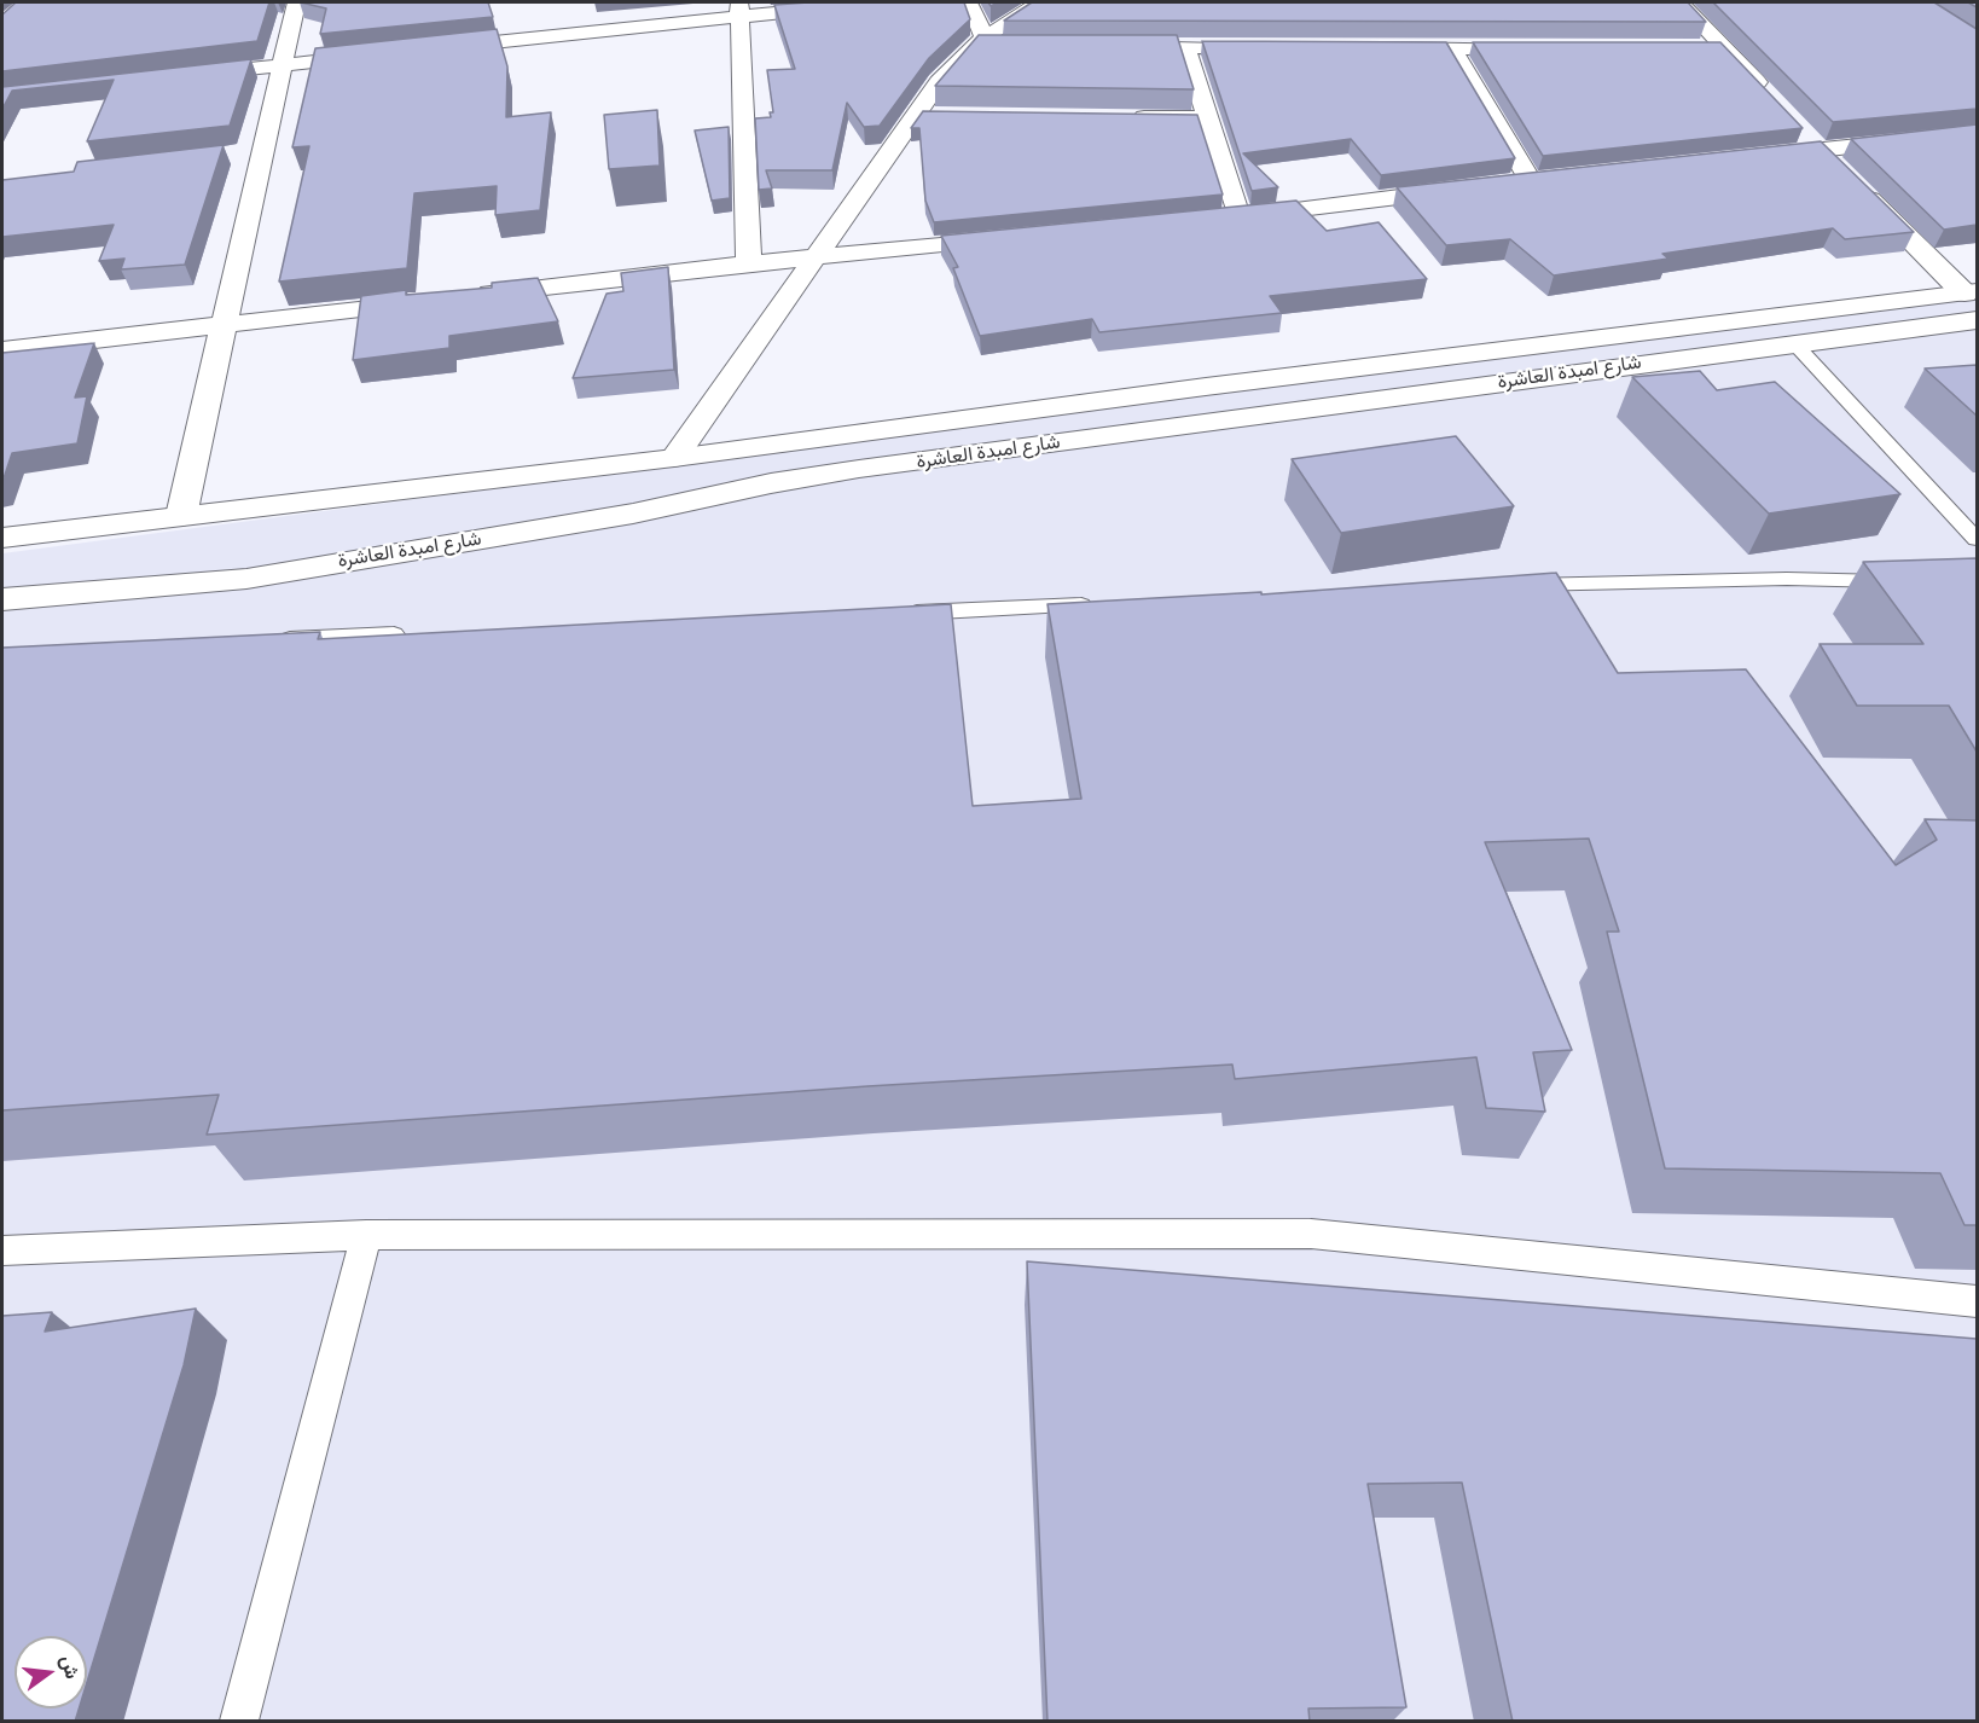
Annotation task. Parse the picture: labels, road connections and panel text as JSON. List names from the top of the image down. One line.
{"streets":{"street":["شارع امبدة العاشرة"]},"north":"right"}
